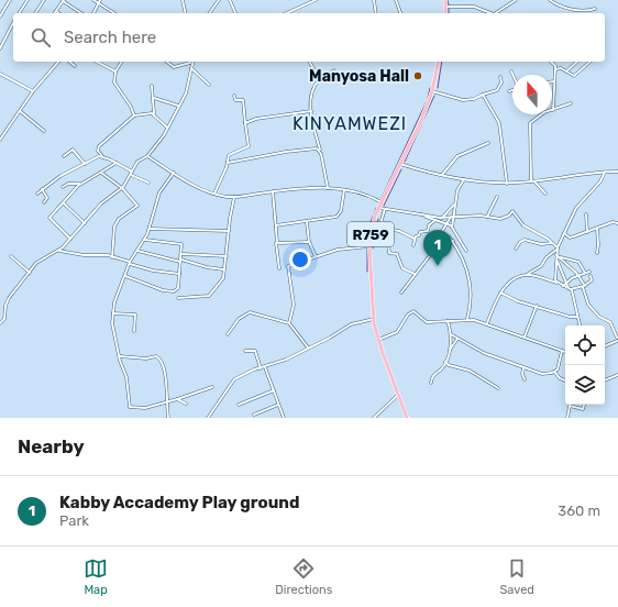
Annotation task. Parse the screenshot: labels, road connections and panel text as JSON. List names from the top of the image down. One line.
{"streets":{"main road":["R759"]},"districts":["KINYAMWEZI"],"places":["Manyosa Hall"],"north":"top","page":{"search":"Search here","pins":"1","heading":"Nearby","list":[{"mark":"1","name":"Kabby Accademy Play ground","note":"Park","value":"360 m"}],"nav":["Map","Directions","Saved"]}}
